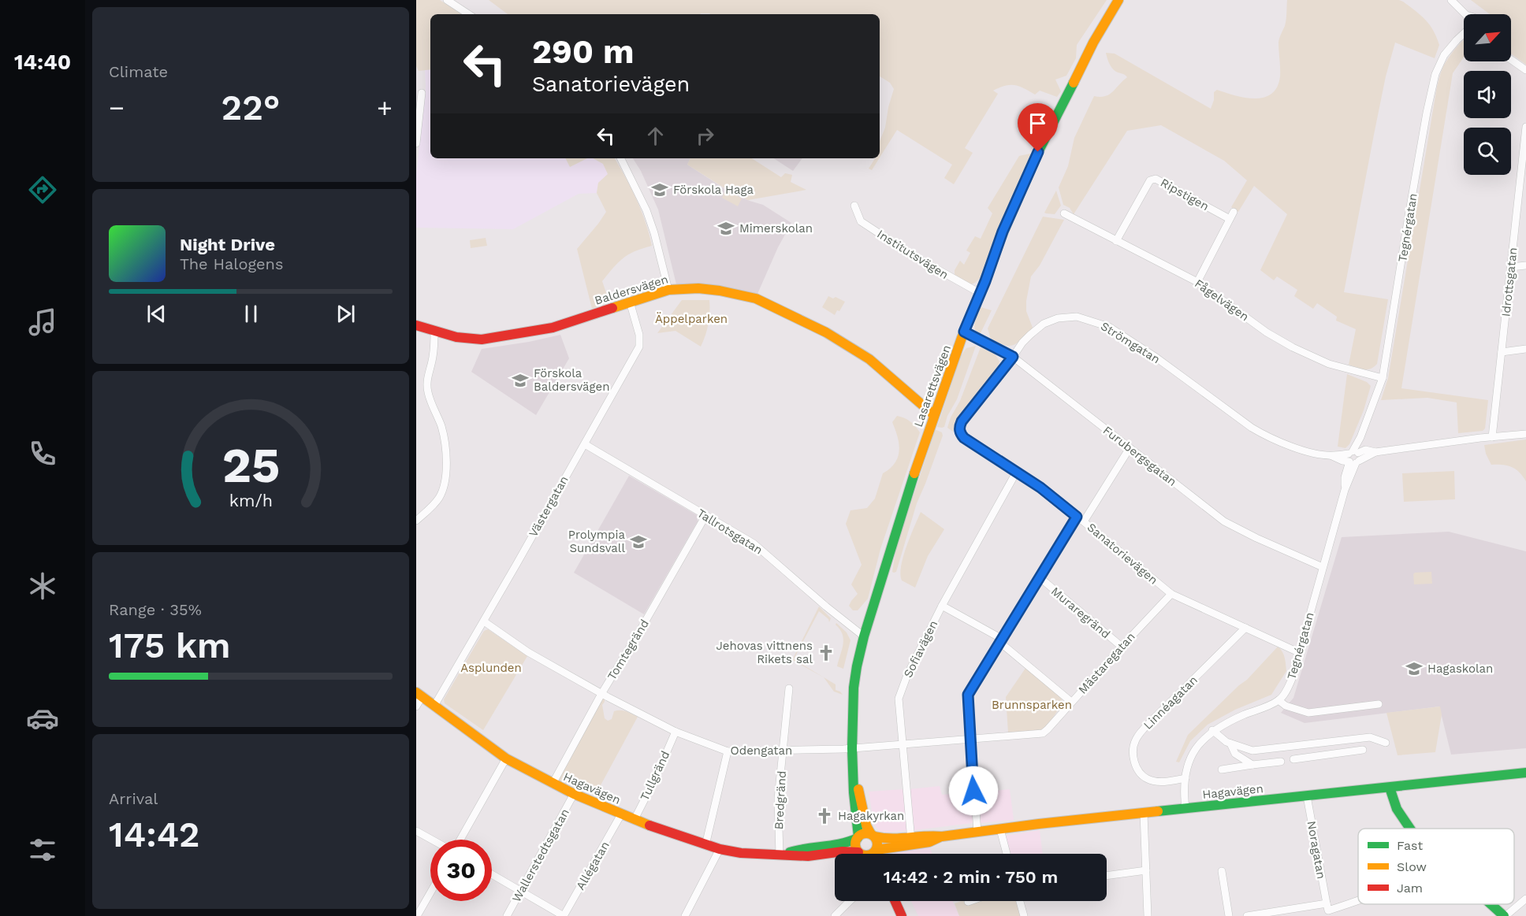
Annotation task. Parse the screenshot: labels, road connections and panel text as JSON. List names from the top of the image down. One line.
{"streets":{"street":["Ripstigen","Tegnérgatan","Institutsvägen","Idrottsgatan","Baldersvägen","Fågelvägen","Strömgatan","Lasarettsvägen","Furubergsgatan","Västergatan","Tallrotsgatan","Sanatorievägen","Muraregränd","Sofiavägen","Tomtegränd","Mästaregatan","Linnéagatan","Odengatan","Tullgränd","Hagavägen","Bredgränd","Noragatan","Wallerstedtsgatan","Allégatan"]},"crossings":[["Ripstigen","Fågelvägen"],["Tegnérgatan","Fågelvägen"],["Tegnérgatan","Strömgatan"],["Tegnérgatan","Furubergsgatan"],["Tegnérgatan","Sanatorievägen"],["Institutsvägen","Lasarettsvägen"],["Idrottsgatan","Strömgatan"],["Baldersvägen","Lasarettsvägen"],["Baldersvägen","Västergatan"],["Strömgatan","Furubergsgatan"],["Strömgatan","Sanatorievägen"],["Lasarettsvägen","Furubergsgatan"],["Lasarettsvägen","Tallrotsgatan"],["Lasarettsvägen","Odengatan"],["Lasarettsvägen","Hagavägen"],["Västergatan","Tallrotsgatan"],["Västergatan","Odengatan"],["Västergatan","Hagavägen"],["Tallrotsgatan","Tomtegränd"],["Sanatorievägen","Sofiavägen"],["Sanatorievägen","Mästaregatan"],["Sanatorievägen","Linnéagatan"],["Muraregränd","Mästaregatan"],["Sofiavägen","Odengatan"],["Sofiavägen","Hagavägen"],["Tomtegränd","Odengatan"],["Tomtegränd","Hagavägen"],["Mästaregatan","Odengatan"],["Odengatan","Tullgränd"],["Odengatan","Bredgränd"],["Tullgränd","Hagavägen"],["Hagavägen","Bredgränd"],["Hagavägen","Noragatan"],["Hagavägen","Wallerstedtsgatan"],["Hagavägen","Allégatan"]],"parks":["Äppelparken","Asplunden","Brunnsparken"],"places":{"school or university":["Förskola Haga","Mimerskolan","Förskola Baldersvägen","Prolympia Sundsvall","Hagaskolan"],"church":["Jehovas vittnens Rikets sal","Hagakyrkan"]},"legend":["Fast","Slow","Jam"],"north":"top right","page":{"tabs":"14:40","tile":["Climate",["Range · 35%","175 km"],["Arrival","14:42"]],"turn":["290 m","Sanatorievägen"],"heat":["−","22°","+"],"song":["Night Drive","The Halogens"],"limit":"30","trip":"14:42 · 2 min · 750 m","gauge":["25","km/h"]}}
